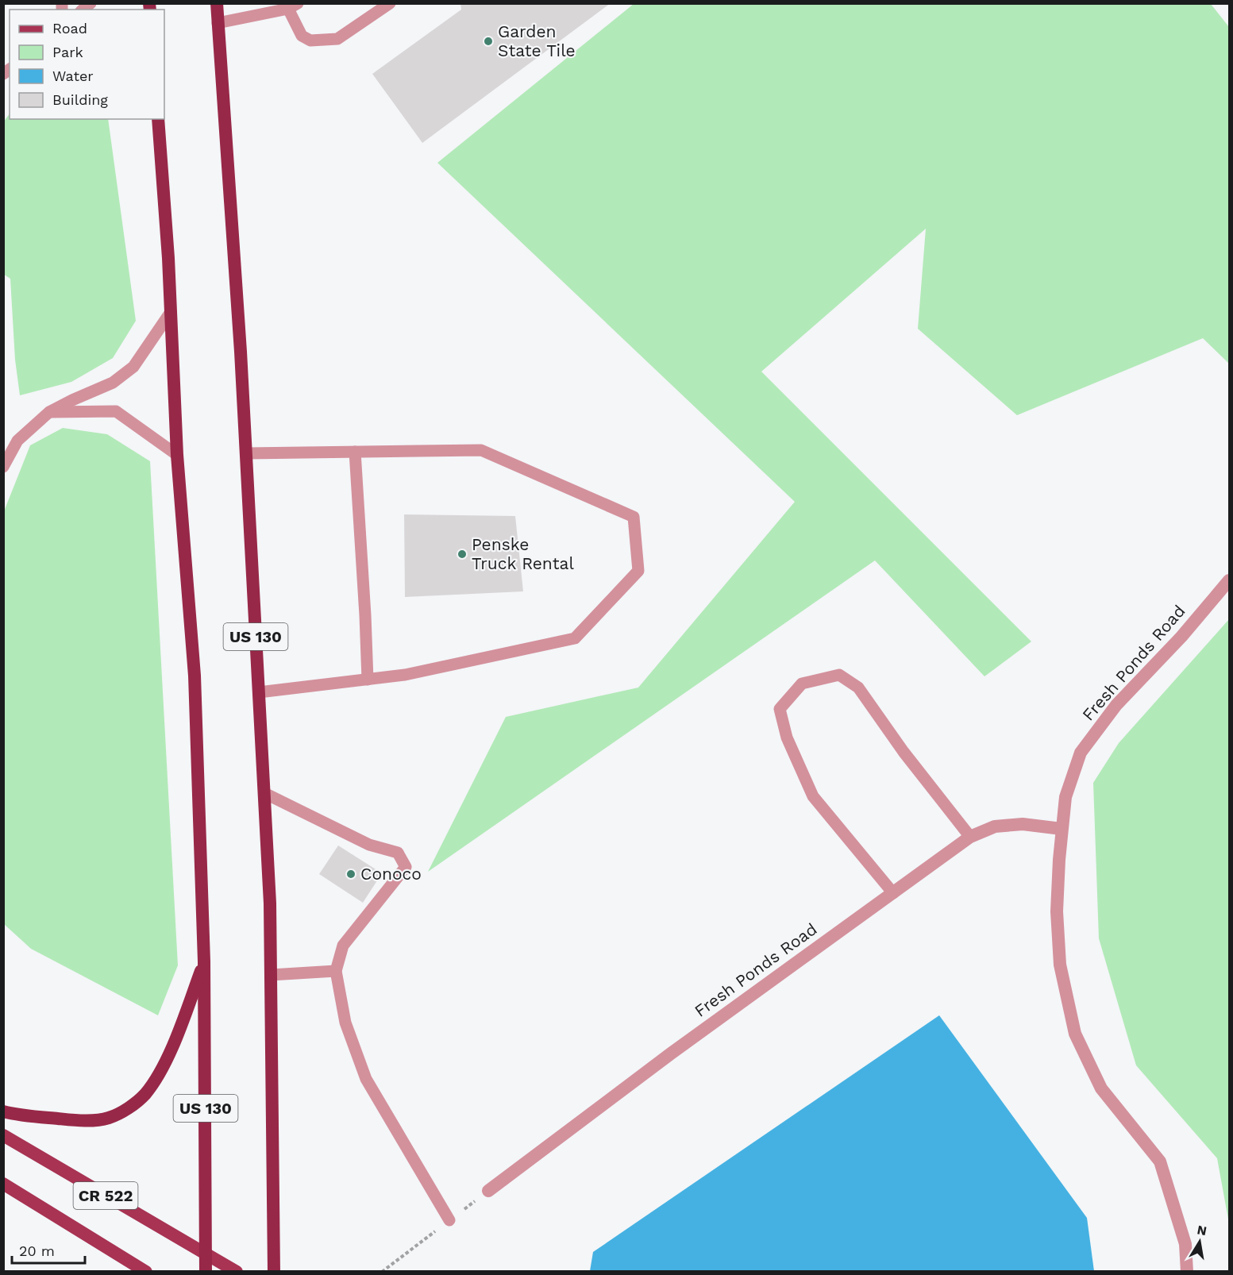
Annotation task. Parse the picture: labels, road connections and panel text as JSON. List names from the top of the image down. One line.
{"streets":{"highway":["US 130"],"main road":["CR 522"],"street":["Fresh Ponds Road"]},"crossings":[["US 130","CR 522"]],"places":["Garden State Tile","Penske Truck Rental","Conoco"],"legend":["Road","Park","Water","Building"],"scale_bar":"20 m","north":"top"}
